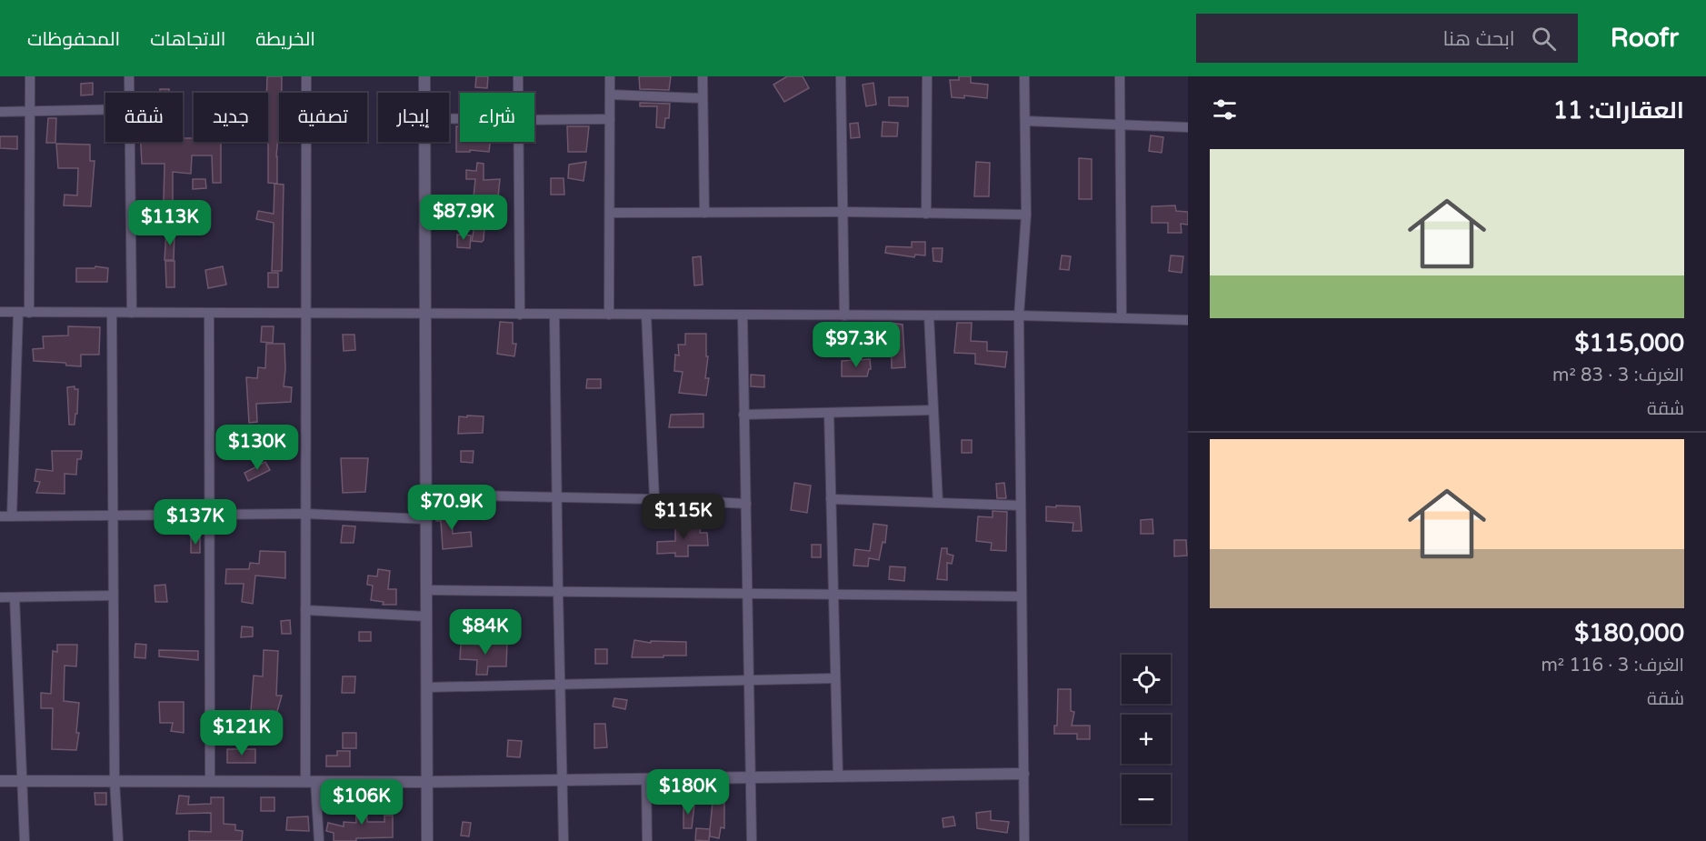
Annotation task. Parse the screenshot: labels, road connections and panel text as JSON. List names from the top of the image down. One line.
{"page":{"header":"Roofr","search":"ابحث هنا","nav":["الخريطة","الاتجاهات","المحفوظات"],"heading":"العقارات: 11","chip":["شراء","إيجار","تصفية","جديد","شقة"],"list":[{"name":"$115,000","note":"الغرف: 3 · 83 m² · شقة"},{"name":"$180,000","note":"الغرف: 3 · 116 m² · شقة"}],"price":["$87.9K","$113K","$97.3K","$130K","$70.9K","$115K","$137K","$84K","$121K","$180K","$106K"],"map_buttons":["+","−"]}}
